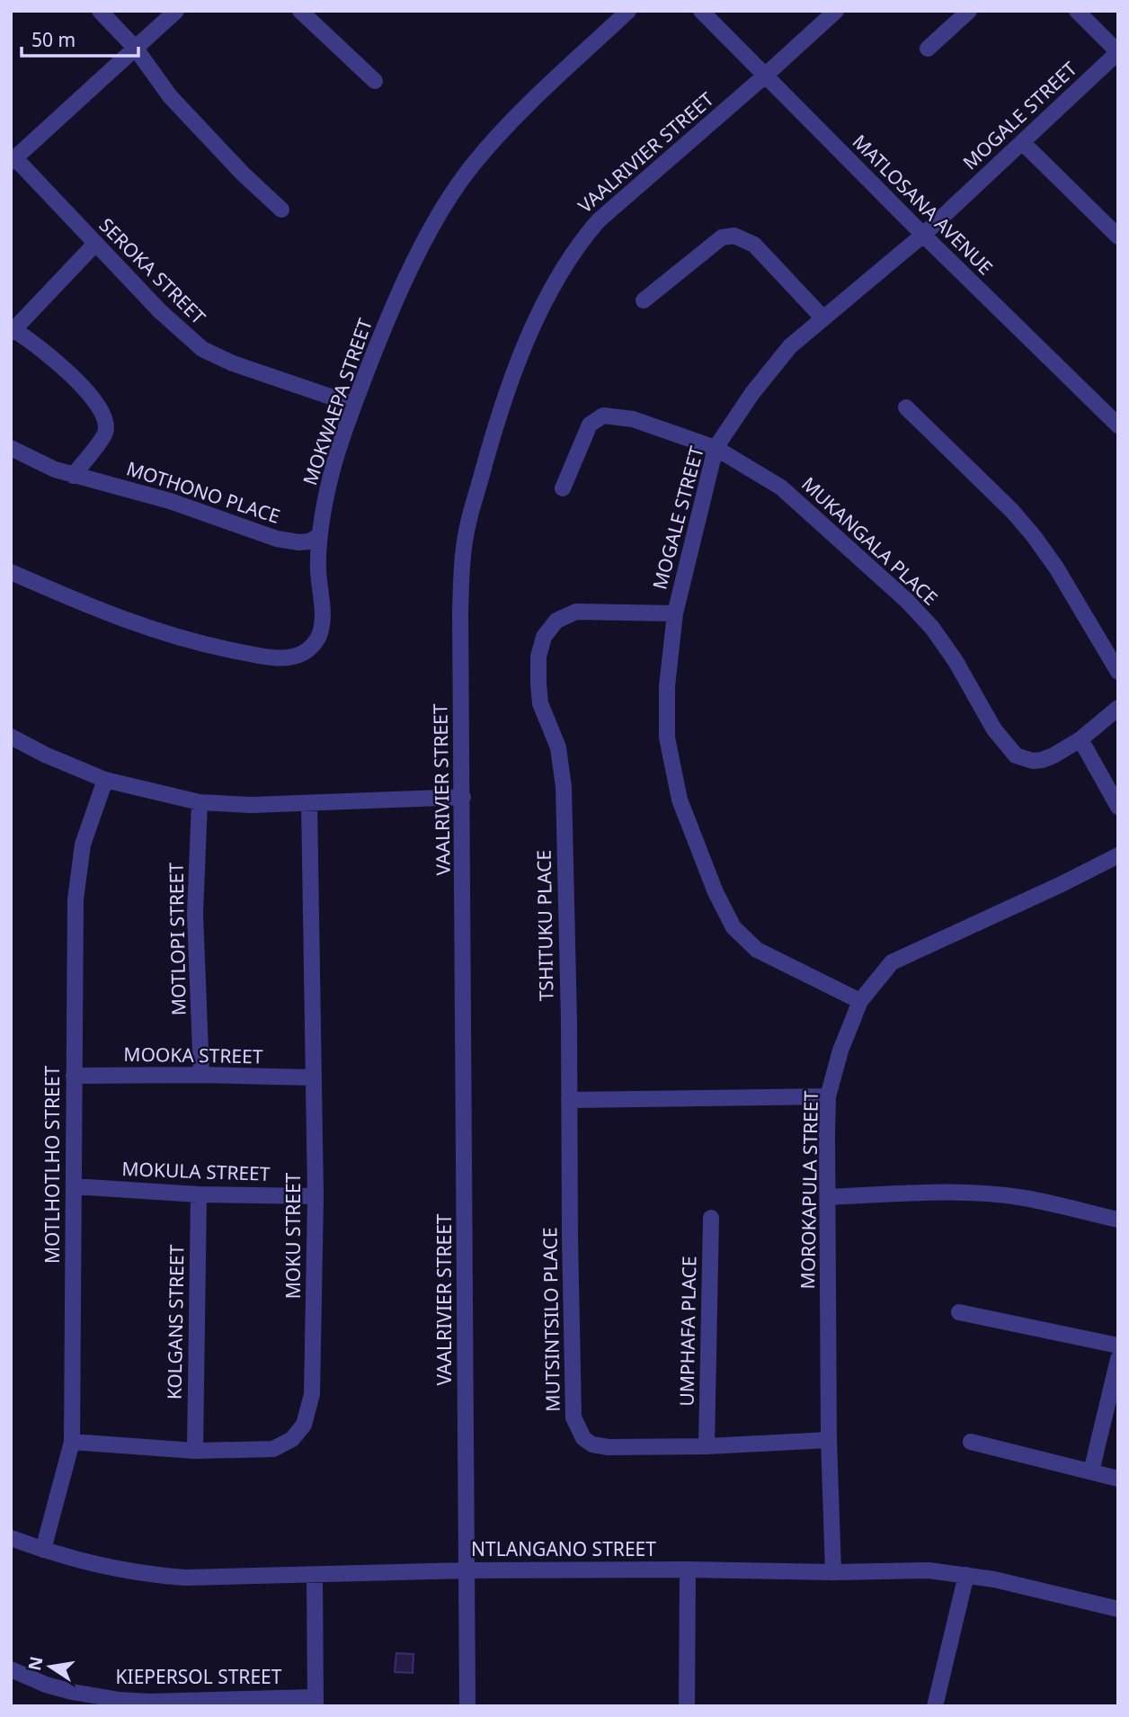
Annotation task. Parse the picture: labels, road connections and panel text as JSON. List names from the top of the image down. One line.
{"streets":{"street":["MOGALE STREET","VAALRIVIER STREET","MATLOSANA AVENUE","SEROKA STREET","MOKWAEPA STREET","MOTHONO PLACE","MUKANGALA PLACE","TSHITUKU PLACE","MOTLOPI STREET","MOOKA STREET","MOTLHOTLHO STREET","MOKULA STREET","MOROKAPULA STREET","MOKU STREET","MUTSINTSILO PLACE","KOLGANS STREET","UMPHAFA PLACE","NTLANGANO STREET","KIEPERSOL STREET"]},"crossings":[["MOGALE STREET","MATLOSANA AVENUE"],["MOGALE STREET","MUKANGALA PLACE"],["MOGALE STREET","TSHITUKU PLACE"],["MOGALE STREET","MOROKAPULA STREET"],["VAALRIVIER STREET","MATLOSANA AVENUE"],["VAALRIVIER STREET","NTLANGANO STREET"],["SEROKA STREET","MOKWAEPA STREET"],["MOKWAEPA STREET","MOTHONO PLACE"],["TSHITUKU PLACE","MUTSINTSILO PLACE"],["MOTLOPI STREET","MOOKA STREET"],["MOOKA STREET","MOTLHOTLHO STREET"],["MOOKA STREET","MOKU STREET"],["MOTLHOTLHO STREET","MOKULA STREET"],["MOTLHOTLHO STREET","MOKU STREET"],["MOTLHOTLHO STREET","NTLANGANO STREET"],["MOKULA STREET","MOKU STREET"],["MOKULA STREET","KOLGANS STREET"],["MOROKAPULA STREET","MUTSINTSILO PLACE"],["MOROKAPULA STREET","NTLANGANO STREET"],["MOKU STREET","KOLGANS STREET"],["MUTSINTSILO PLACE","UMPHAFA PLACE"]],"scale_bar":"50 m","north":"left"}
